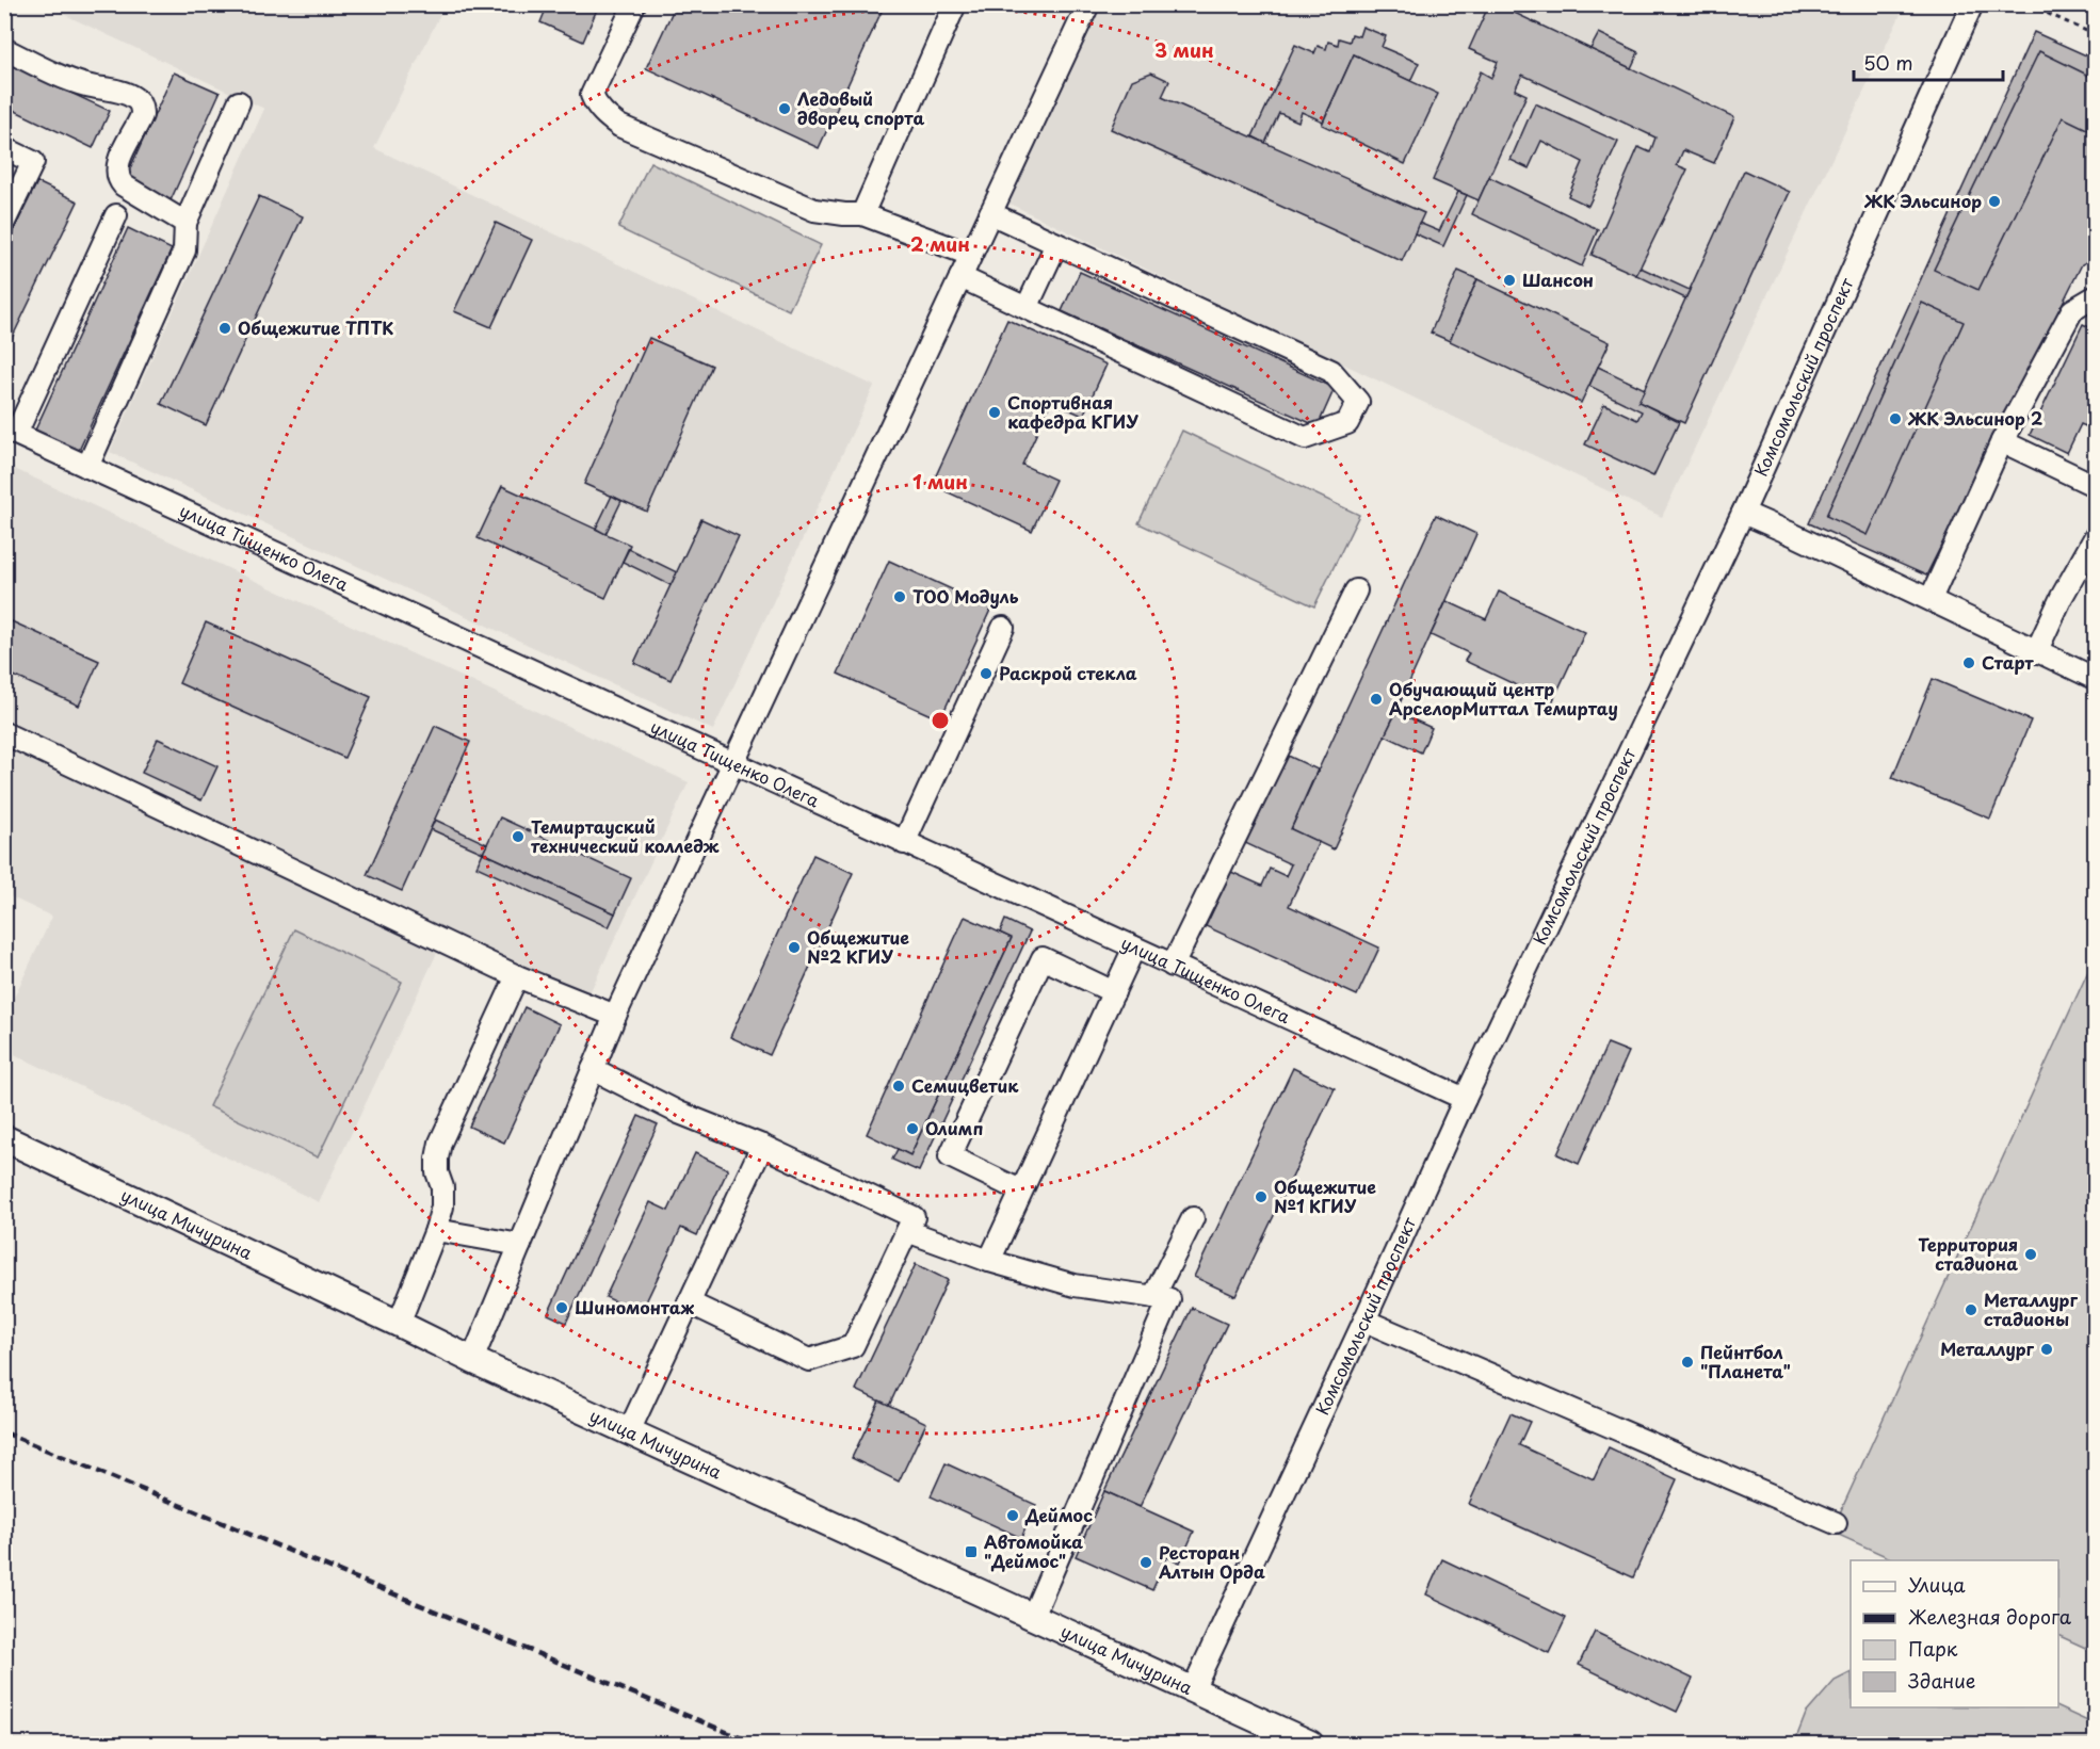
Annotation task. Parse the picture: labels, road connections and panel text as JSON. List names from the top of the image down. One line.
{"streets":{"main road":["улица Мичурина"],"street":["Комсомольский проспект","улица Тищенко Олега"]},"crossings":[["Комсомольский проспект","улица Тищенко Олега"],["Комсомольский проспект","улица Мичурина"]],"places":{"other":["Ледовый дворец спорта","ЖК Эльсинор","Шансон","Общежитие ТПТК","Спортивная кафедра КГИУ","ЖК Эльсинор 2","ТОО Модуль","Старт","Раскрой стекла","Обучающий центр АрселорМиттал Темиртау","Темиртауский технический колледж","Общежитие №2 КГИУ","Семицветик","Олимп","Общежитие №1 КГИУ","Территория стадиона","Шиномонтаж","Металлург стадионы","Металлург","Пейнтбол \"Планета\"","Деймос","Ресторан Алтын Орда"],"transit":["Автомойка \"Деймос\""]},"legend":["Улица","Железная дорога","Парк","Здание"],"scale_bar":"50 m","rings":["3 мин","2 мин","1 мин"]}
